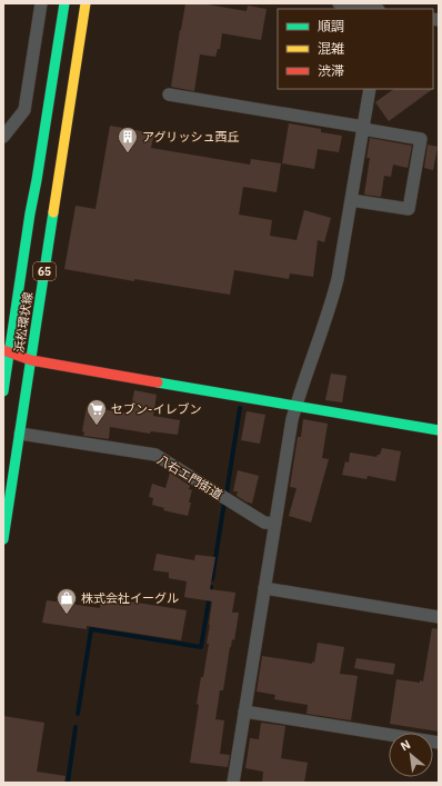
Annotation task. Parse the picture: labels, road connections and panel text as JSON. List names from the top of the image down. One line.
{"streets":{"main road":["65","浜松環状線"],"street":["八右エ門街道"]},"crossings":[["浜松環状線","八右エ門街道"]],"places":{"building":["アグリッシュ西丘"],"supermarket":["セブン-イレブン"],"shop":["株式会社イーグル"]},"legend":["順調","混雑","渋滞"],"north":"top left"}
